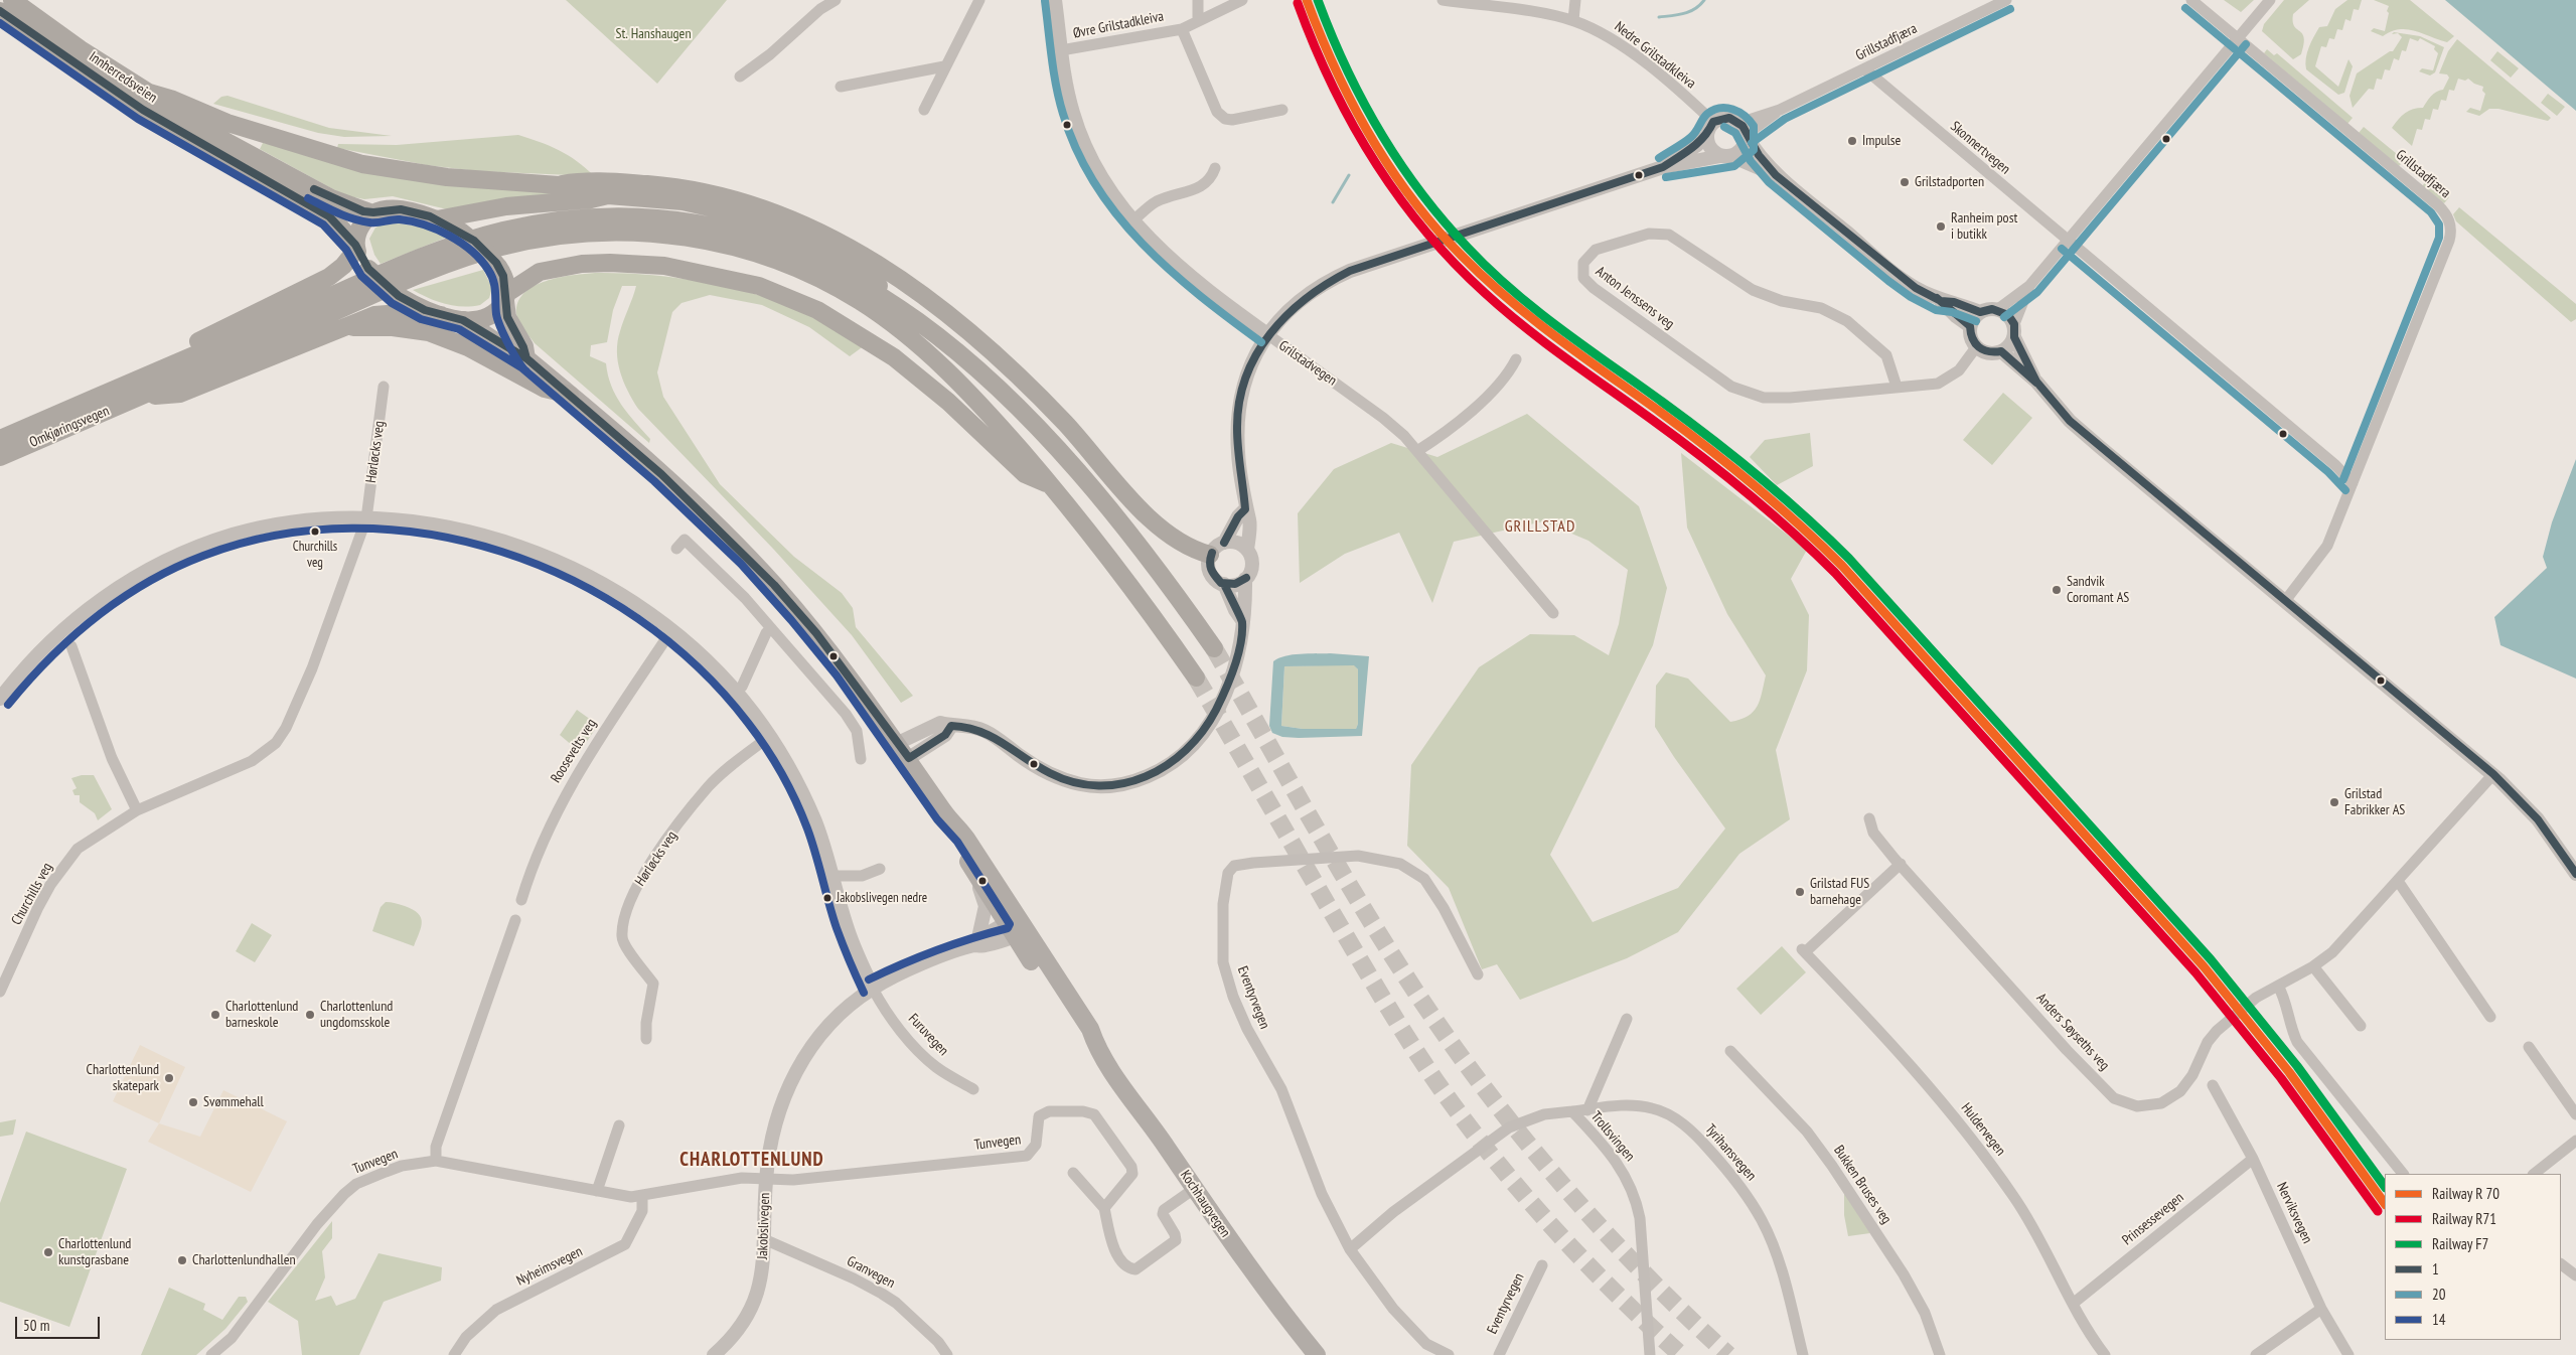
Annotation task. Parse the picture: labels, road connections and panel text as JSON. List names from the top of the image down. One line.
{"streets":{"highway":["Innherredsveien","Omkjøringsvegen"],"main road":["Kochhaugvegen"],"street":["Øvre Grilstadkleiva","Grillstadfjæra","Nedre Grilstadkleiva","Skonnertvegen","Anton Jenssens veg","Grilstadvegen","Hørløcks veg","Roosevelts veg","Churchills veg","Eventyrvegen","Anders Søyseths veg","Furuvegen","Huldervegen","Trollsvingen","Tunvegen","Tyrihansvegen","Bukken Bruses veg","Nerviksvegen","Prinsessevegen","Jakobslivegen","Nyheimsvegen","Granvegen"]},"crossings":[["Grillstadfjæra","Nedre Grilstadkleiva"],["Grillstadfjæra","Skonnertvegen"],["Hørløcks veg","Churchills veg"],["Eventyrvegen","Trollsvingen"],["Anders Søyseths veg","Huldervegen"],["Furuvegen","Jakobslivegen"],["Huldervegen","Prinsessevegen"],["Trollsvingen","Tyrihansvegen"],["Tunvegen","Jakobslivegen"],["Tunvegen","Nyheimsvegen"],["Kochhaugvegen","Jakobslivegen"],["Nerviksvegen","Prinsessevegen"],["Jakobslivegen","Granvegen"]],"districts":["GRILLSTAD","CHARLOTTENLUND"],"parks":["St. Hanshaugen"],"places":["Impulse","Grilstadporten","Ranheim post i butikk","Churchills veg","Sandvik Coromant AS","Grilstad Fabrikker AS","Grilstad FUS barnehage","Jakobslivegen nedre","Charlottenlund barneskole","Charlottenlund ungdomsskole","Charlottenlund skatepark","Svømmehall","Charlottenlund kunstgrasbane","Charlottenlundhallen"],"lines":["rail line F7","transit line 20","rail line R71","transit line 1","transit line 14"],"legend":["Railway R 70","Railway R71","Railway F7","1","20","14"],"scale_bar":"50 m"}
